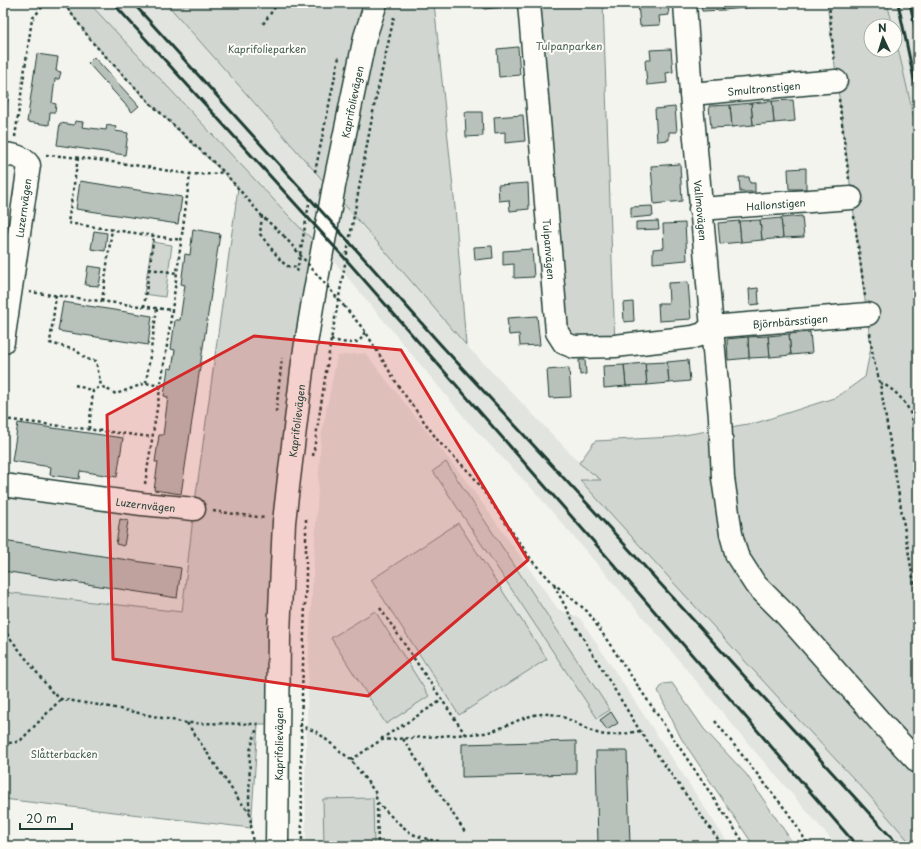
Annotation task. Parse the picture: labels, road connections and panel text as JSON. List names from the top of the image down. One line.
{"streets":{"street":["Smultronstigen","Kaprifolievägen","Hallonstigen","Luzernvägen","Vallmovägen","Tulpanvägen","Björnbärsstigen"]},"crossings":[["Smultronstigen","Vallmovägen"],["Hallonstigen","Vallmovägen"],["Vallmovägen","Tulpanvägen"],["Vallmovägen","Björnbärsstigen"],["Tulpanvägen","Björnbärsstigen"]],"parks":["Tulpanparken","Kaprifolieparken","Slåtterbacken"],"scale_bar":"20 m","north":"top"}
